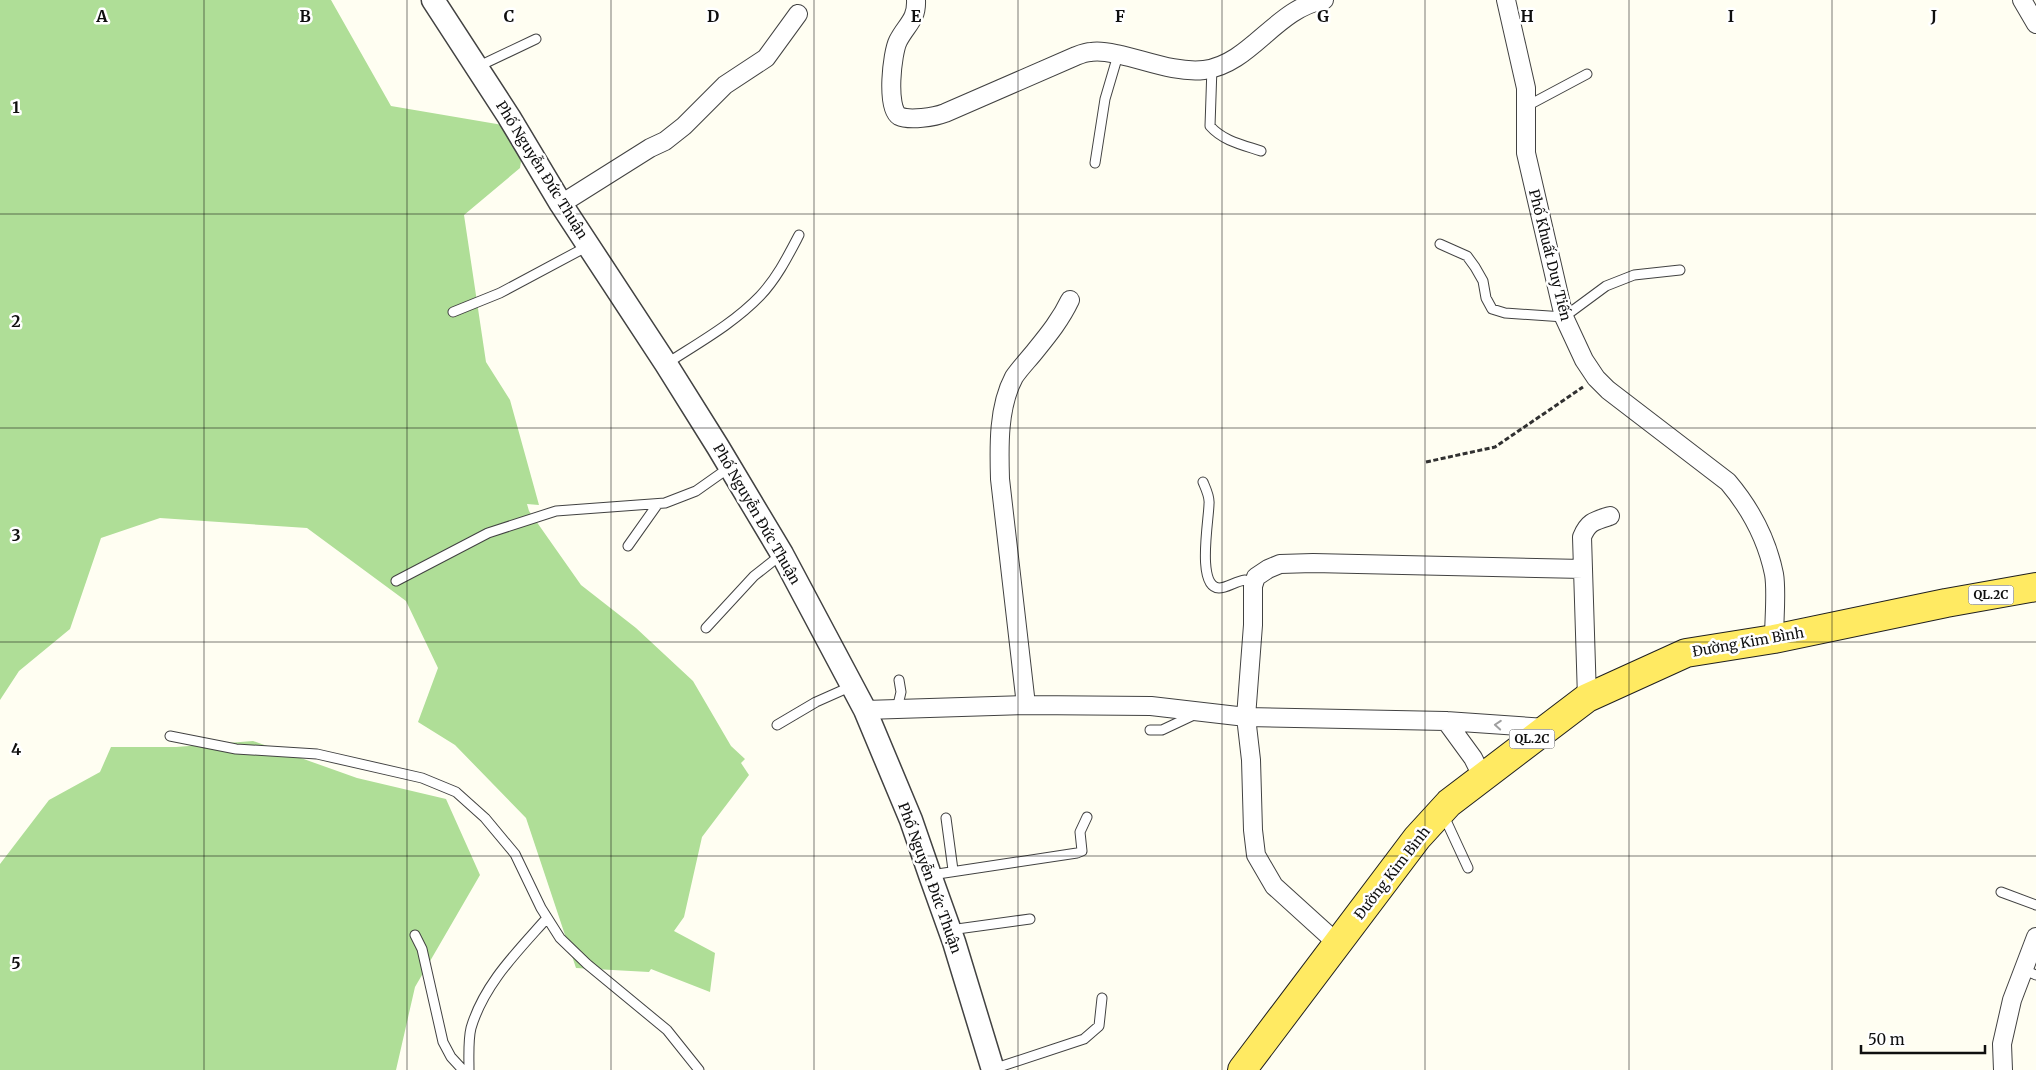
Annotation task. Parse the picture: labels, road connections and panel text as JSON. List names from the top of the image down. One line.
{"streets":{"main road":["QL.2C","Đường Kim Bình"],"street":["Phố Nguyễn Đức Thuận","Phố Khuất Duy Tiến"]},"crossings":[["Phố Khuất Duy Tiến","Đường Kim Bình"]],"scale_bar":"50 m","grid":{"columns":["A","B","C","D","E","F","G","H","I","J"],"rows":["1","2","3","4","5"]}}
